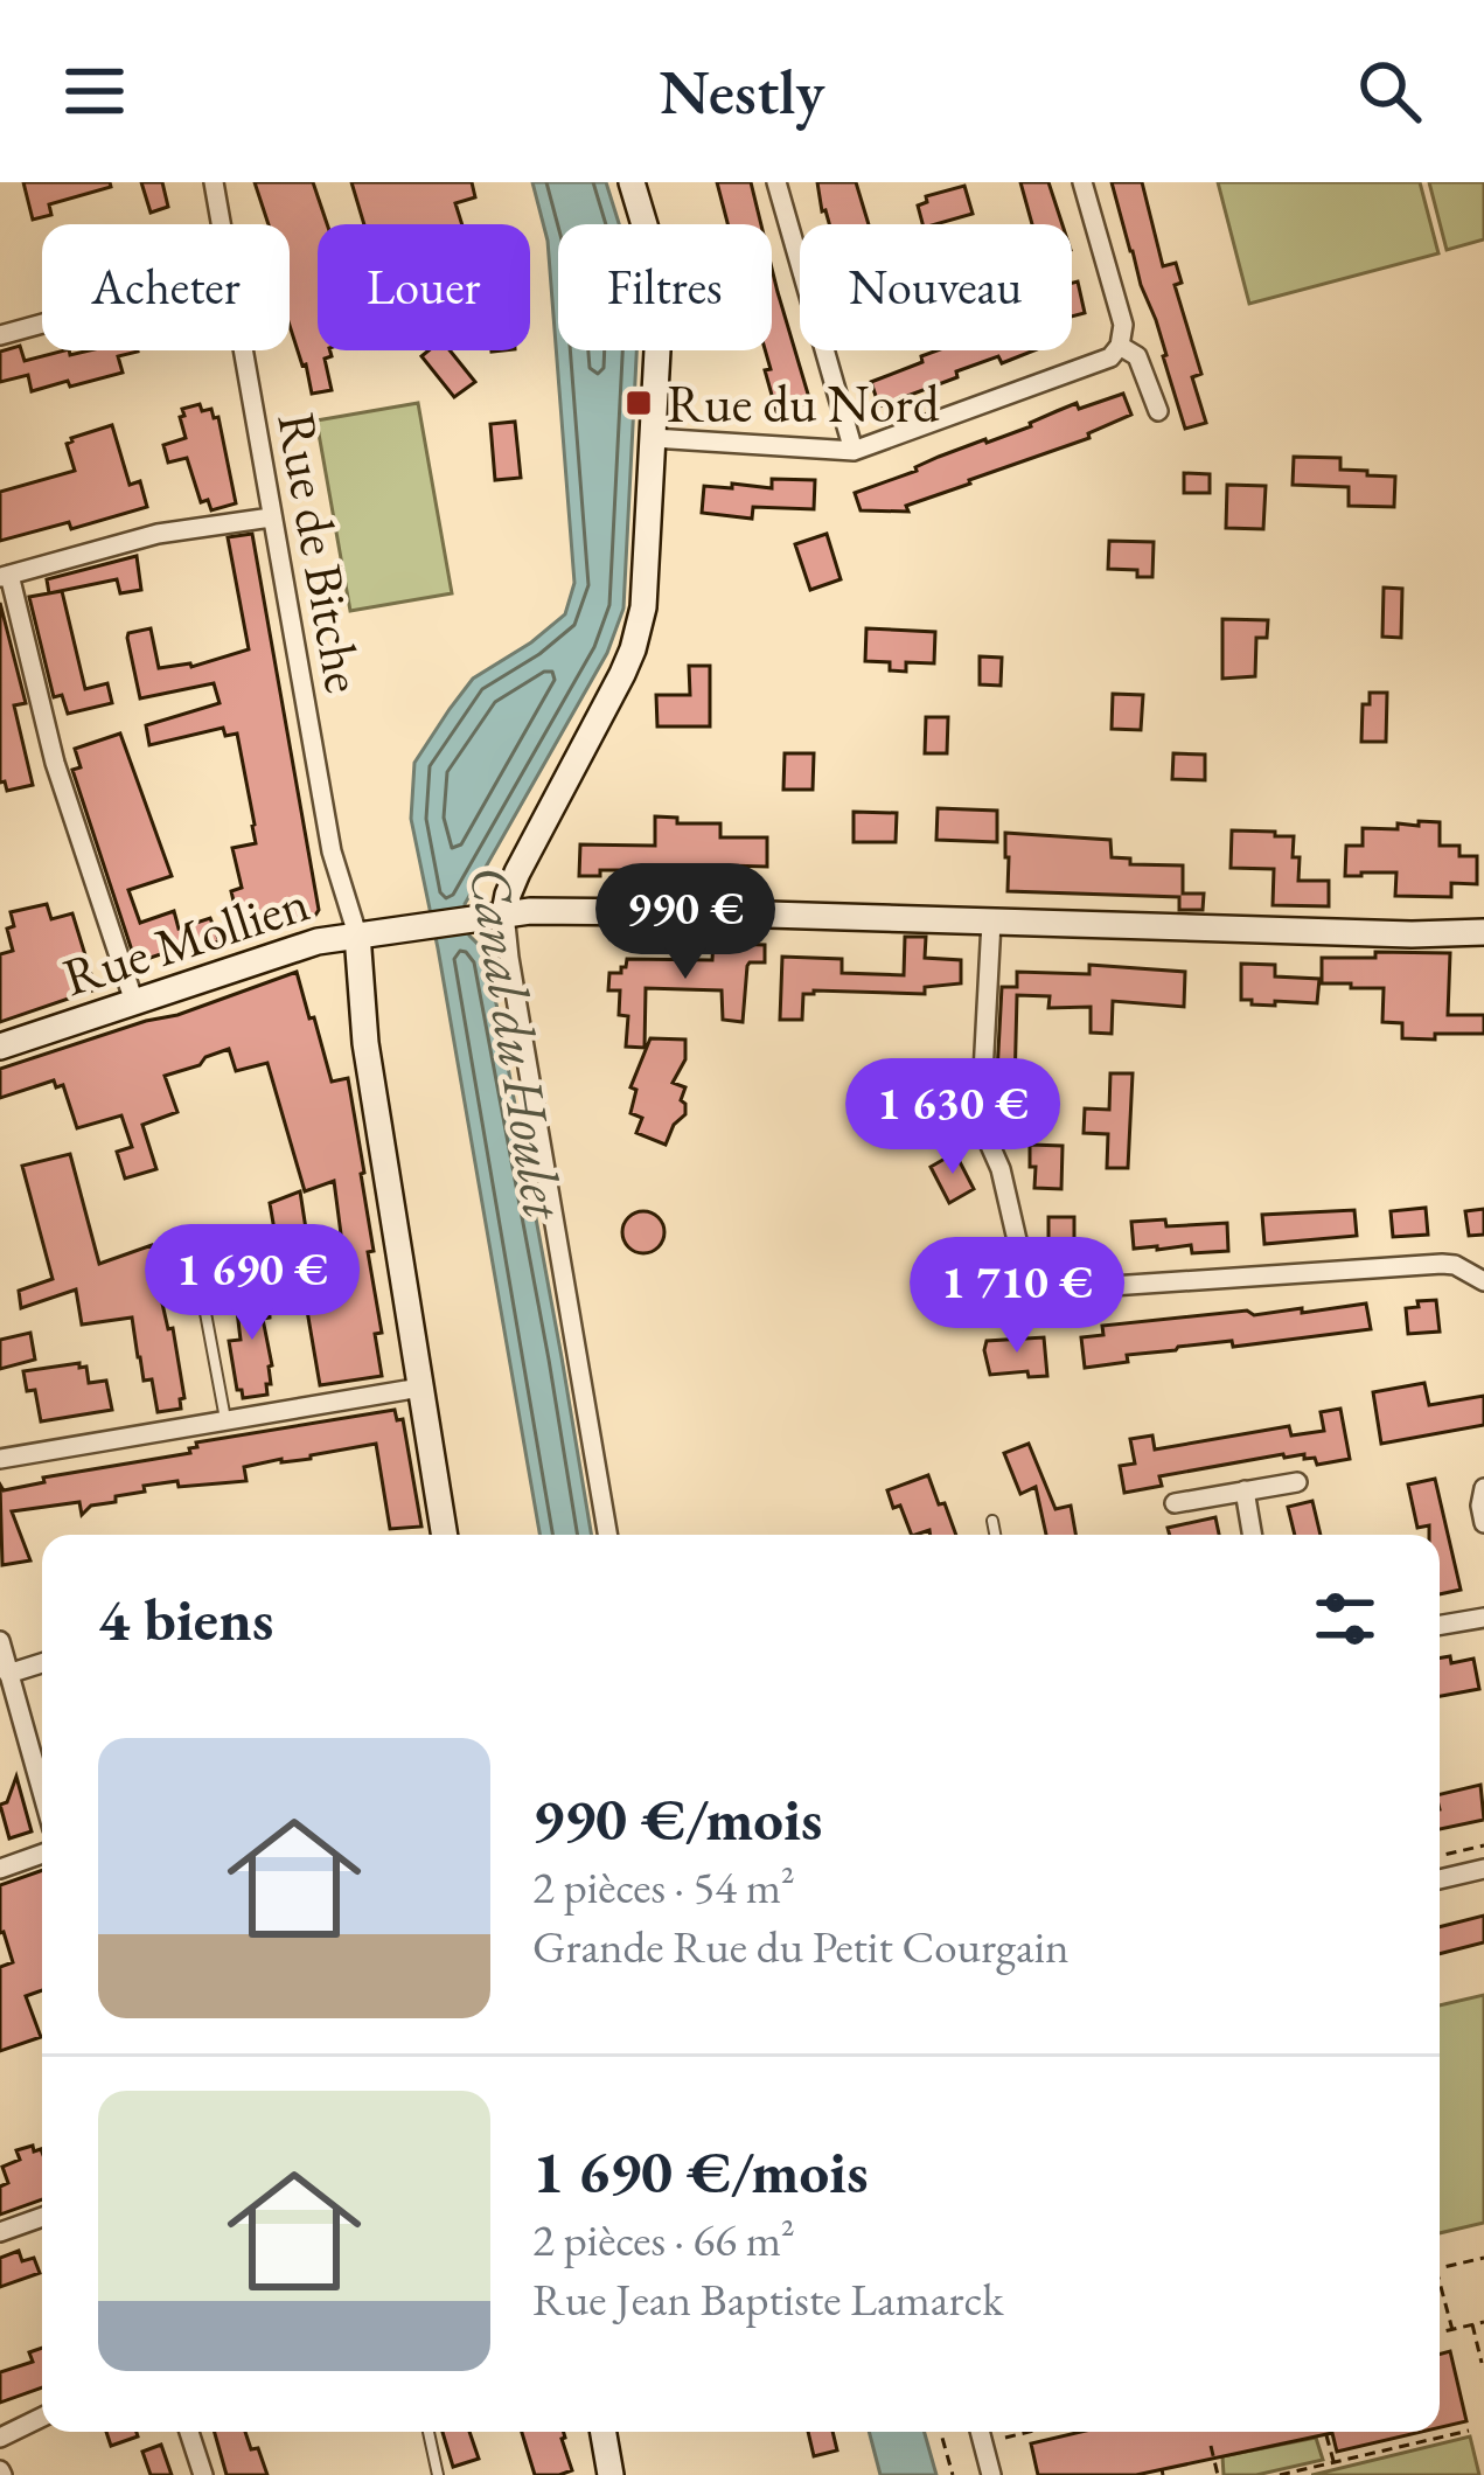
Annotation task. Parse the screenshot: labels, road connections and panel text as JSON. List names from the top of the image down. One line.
{"streets":{"street":["Rue de Bitche","Rue Mollien"]},"crossings":[["Rue de Bitche","Rue Mollien"]],"water":["Canal du Houlet"],"places":{"transit":["Rue du Nord"]},"page":{"header":"Nestly","chip":["Acheter","Louer","Filtres","Nouveau"],"price":["990 €","1 630 €","1 690 €","1 710 €"],"heading":"4 biens","list":[{"name":"990 €/mois","note":"2 pièces · 54 m² · Grande Rue du Petit Courgain"},{"name":"1 690 €/mois","note":"2 pièces · 66 m² · Rue Jean Baptiste Lamarck"}]}}
